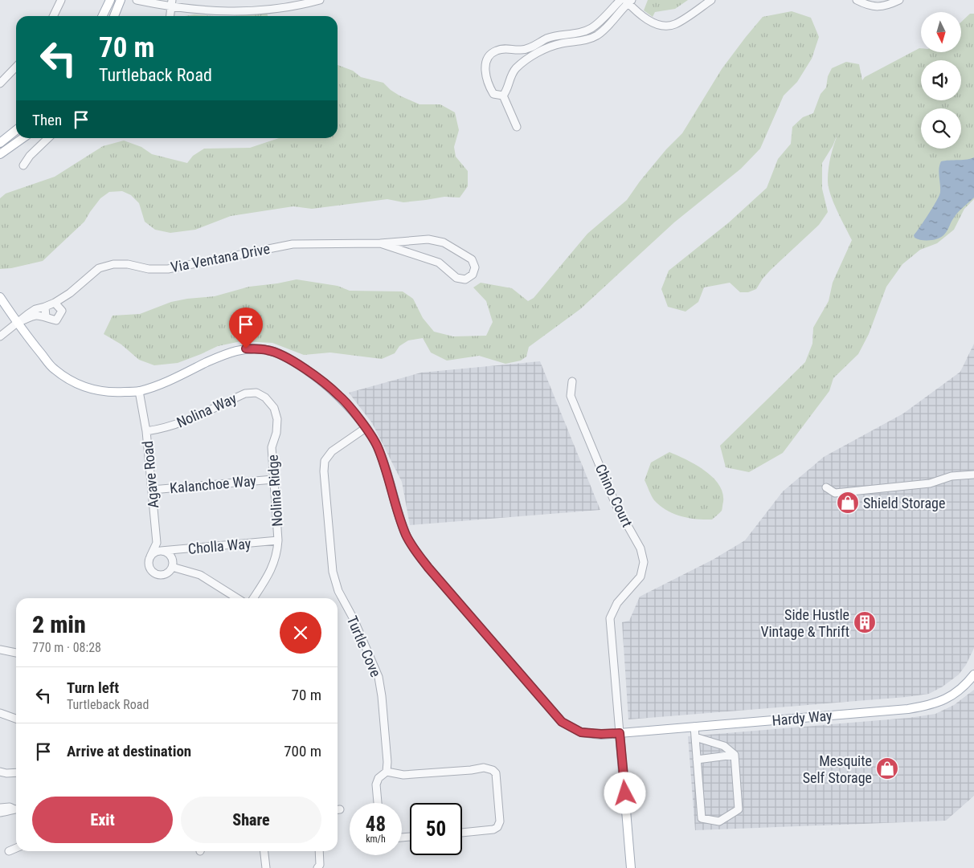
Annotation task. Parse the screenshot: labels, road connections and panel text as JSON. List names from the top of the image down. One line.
{"streets":{"main road":["Hardy Way"],"street":["Via Ventana Drive","Nolina Way","Agave Road","Kalanchoe Way","Nolina Ridge","Chino Court","Cholla Way","Turtle Cove"]},"crossings":[["Nolina Way","Agave Road"],["Nolina Way","Nolina Ridge"],["Agave Road","Kalanchoe Way"],["Agave Road","Cholla Way"],["Agave Road","Hardy Way"],["Kalanchoe Way","Nolina Ridge"],["Nolina Ridge","Cholla Way"],["Chino Court","Hardy Way"],["Turtle Cove","Hardy Way"]],"places":{"shop":["Shield Storage","Mesquite Self Storage"],"building":["Side Hustle Vintage & Thrift"]},"north":"bottom","page":{"turn":["70 m","Turtleback Road"],"then":"Then","heading":["2 min","770 m · 08:28"],"list":[{"name":"Turn left","note":"Turtleback Road","value":"70 m"},{"name":"Arrive at destination","value":"700 m"}],"buttons":["Exit","Share"],"speed":"48 km/h","limit":"50"}}
